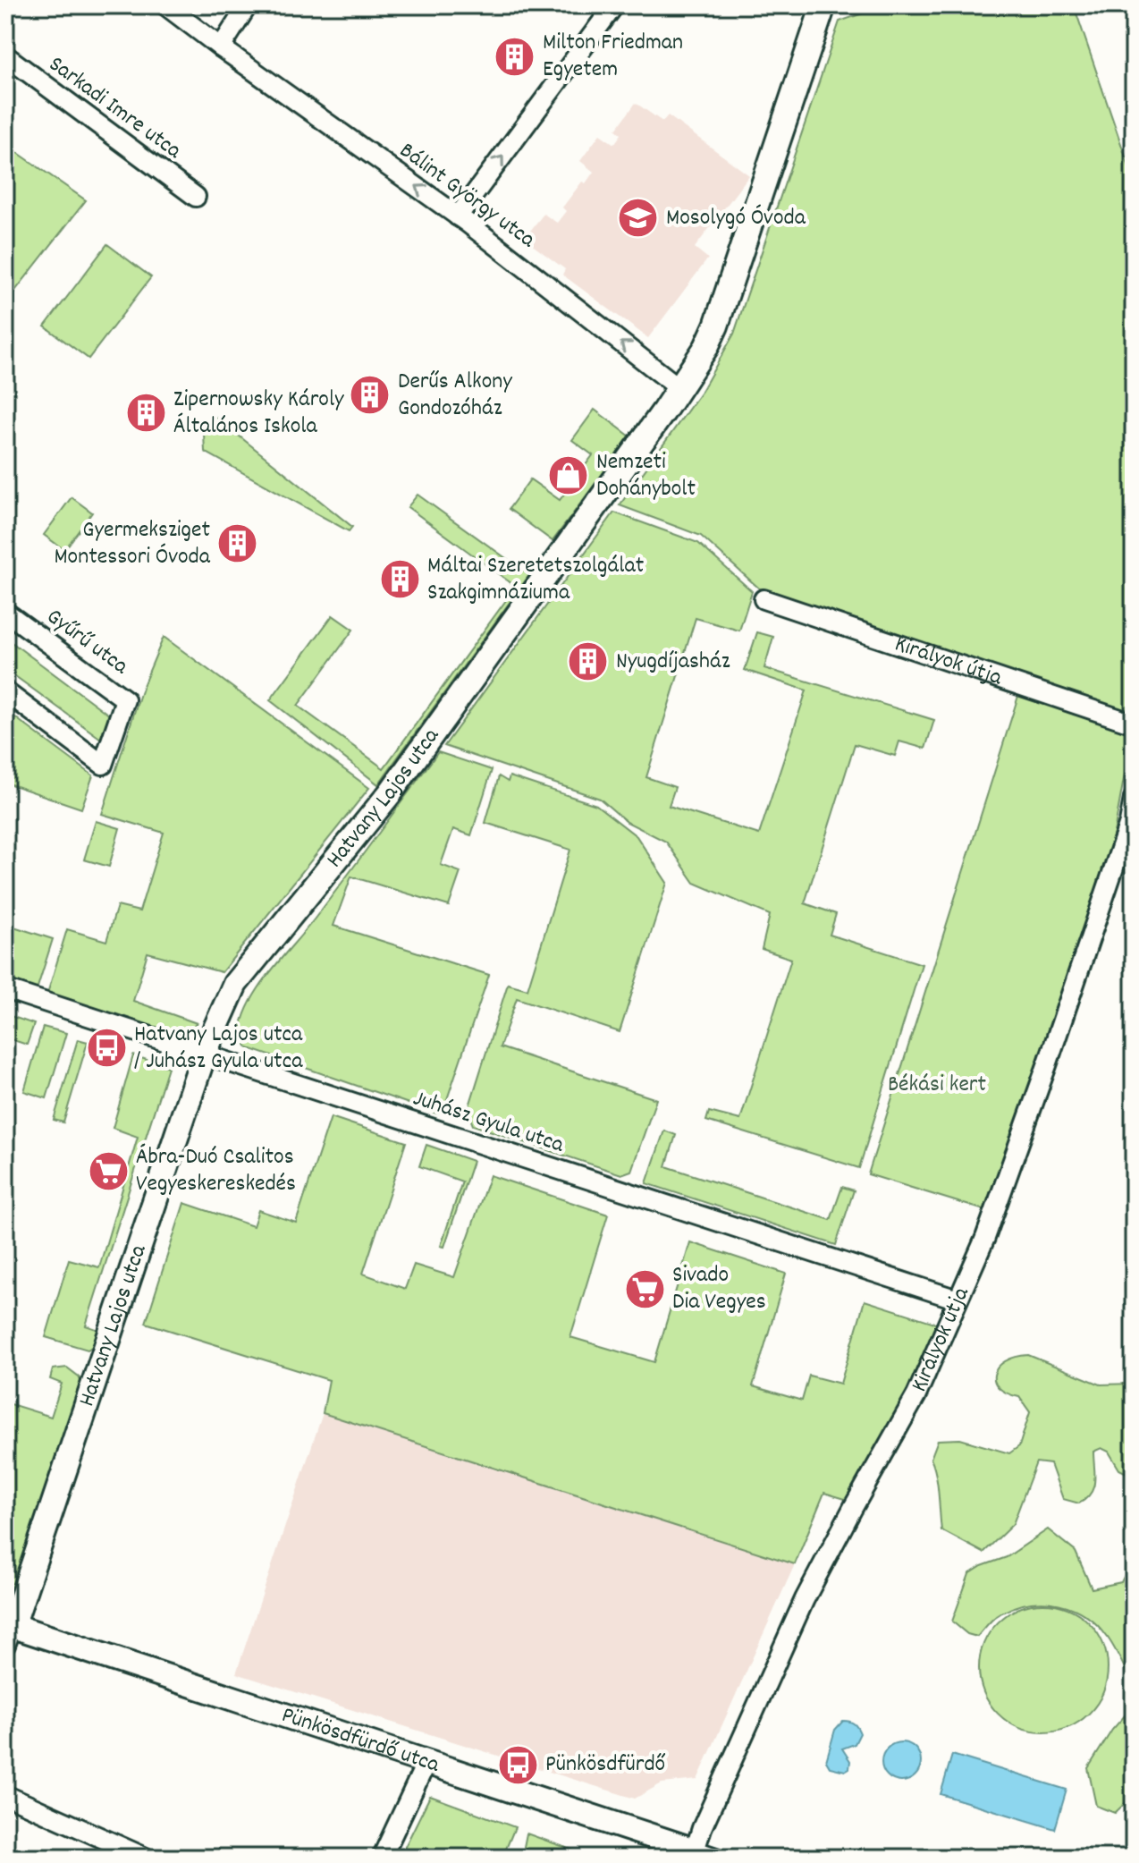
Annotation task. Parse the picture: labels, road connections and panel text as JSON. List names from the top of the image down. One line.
{"streets":{"street":["Sarkadi Imre utca","Bálint György utca","Gyűrű utca","Királyok útja","Hatvany Lajos utca","Juhász Gyula utca","Pünkösdfürdő utca"]},"crossings":[["Bálint György utca","Hatvany Lajos utca"],["Királyok útja","Juhász Gyula utca"],["Királyok útja","Pünkösdfürdő utca"],["Hatvany Lajos utca","Juhász Gyula utca"],["Hatvany Lajos utca","Pünkösdfürdő utca"]],"one_way":["Bálint György utca"],"parks":["Békási kert"],"places":{"building":["Milton Friedman Egyetem","Derűs Alkony Gondozóház","Zipernowsky Károly Általános Iskola","Gyermeksziget Montessori Óvoda","Máltai Szeretetszolgálat Szakgimnáziuma","Nyugdíjasház"],"school or university":["Mosolygó Óvoda"],"shop":["Nemzeti Dohánybolt"],"bus stop":["Hatvany Lajos utca / Juhász Gyula utca","Pünkösdfürdő"],"supermarket":["Ábra-Duó Csalitos Vegyeskereskedés","Sivado Dia Vegyes"]}}
